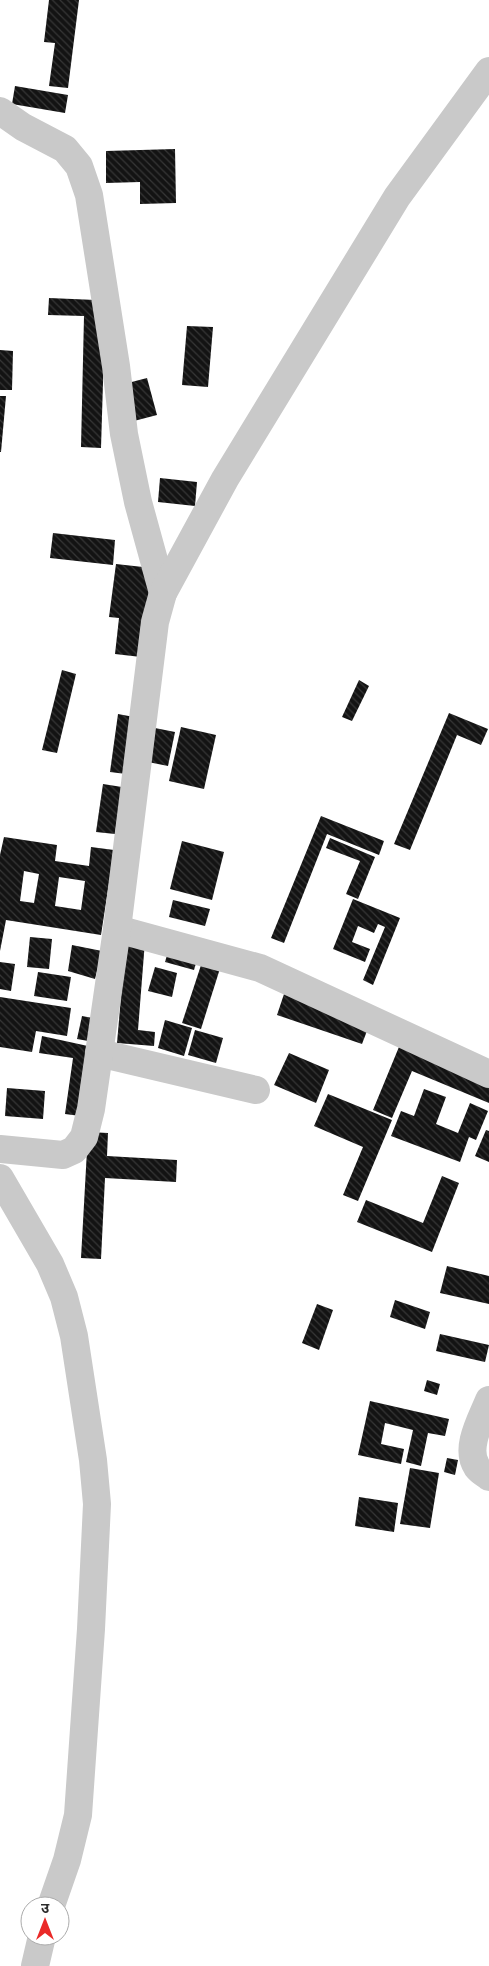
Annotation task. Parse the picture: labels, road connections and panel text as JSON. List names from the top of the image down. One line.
{"north":"top"}
